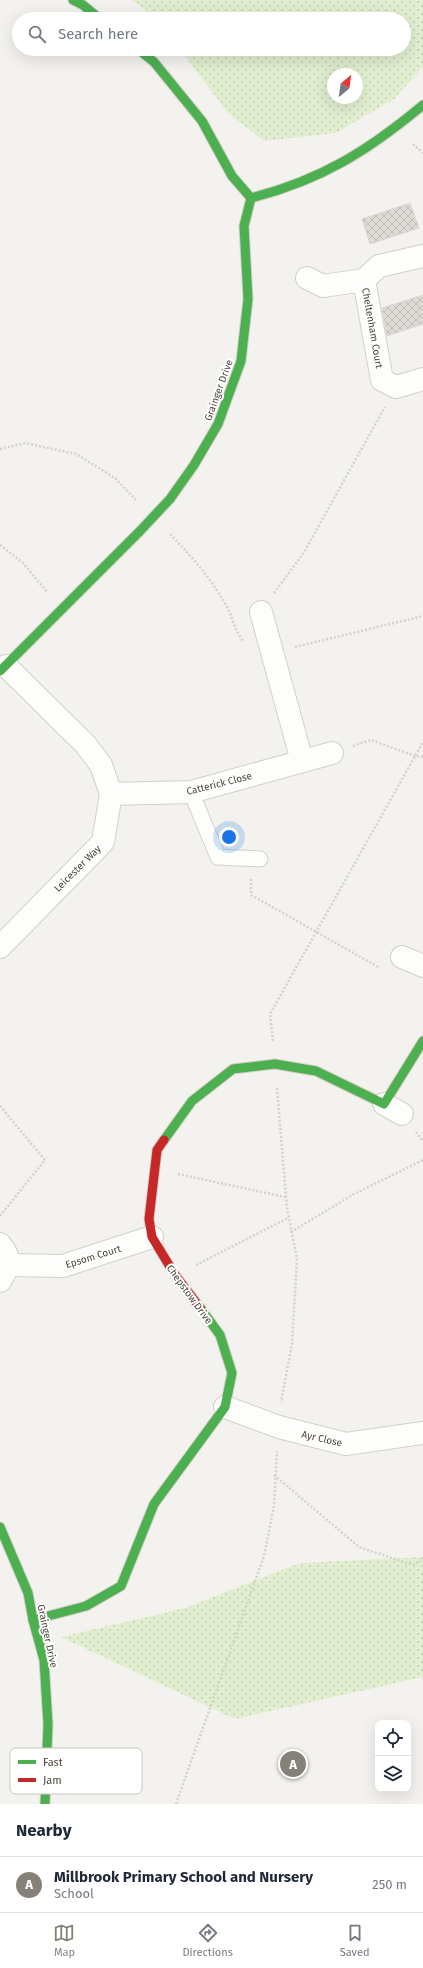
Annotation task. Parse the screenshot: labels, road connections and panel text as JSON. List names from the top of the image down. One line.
{"streets":{"street":["Cheltenham Court","Grainger Drive","Catterick Close","Leicester Way","Epsom Court","Chepstow Drive","Ayr Close"]},"crossings":[["Grainger Drive","Leicester Way"],["Grainger Drive","Chepstow Drive"],["Catterick Close","Leicester Way"],["Epsom Court","Chepstow Drive"],["Chepstow Drive","Ayr Close"]],"legend":["Fast","Jam"],"north":"top right","page":{"search":"Search here","pins":"A","heading":"Nearby","list":[{"mark":"A","name":"Millbrook Primary School and Nursery","note":"School","value":"250 m"}],"nav":["Map","Directions","Saved"]}}
